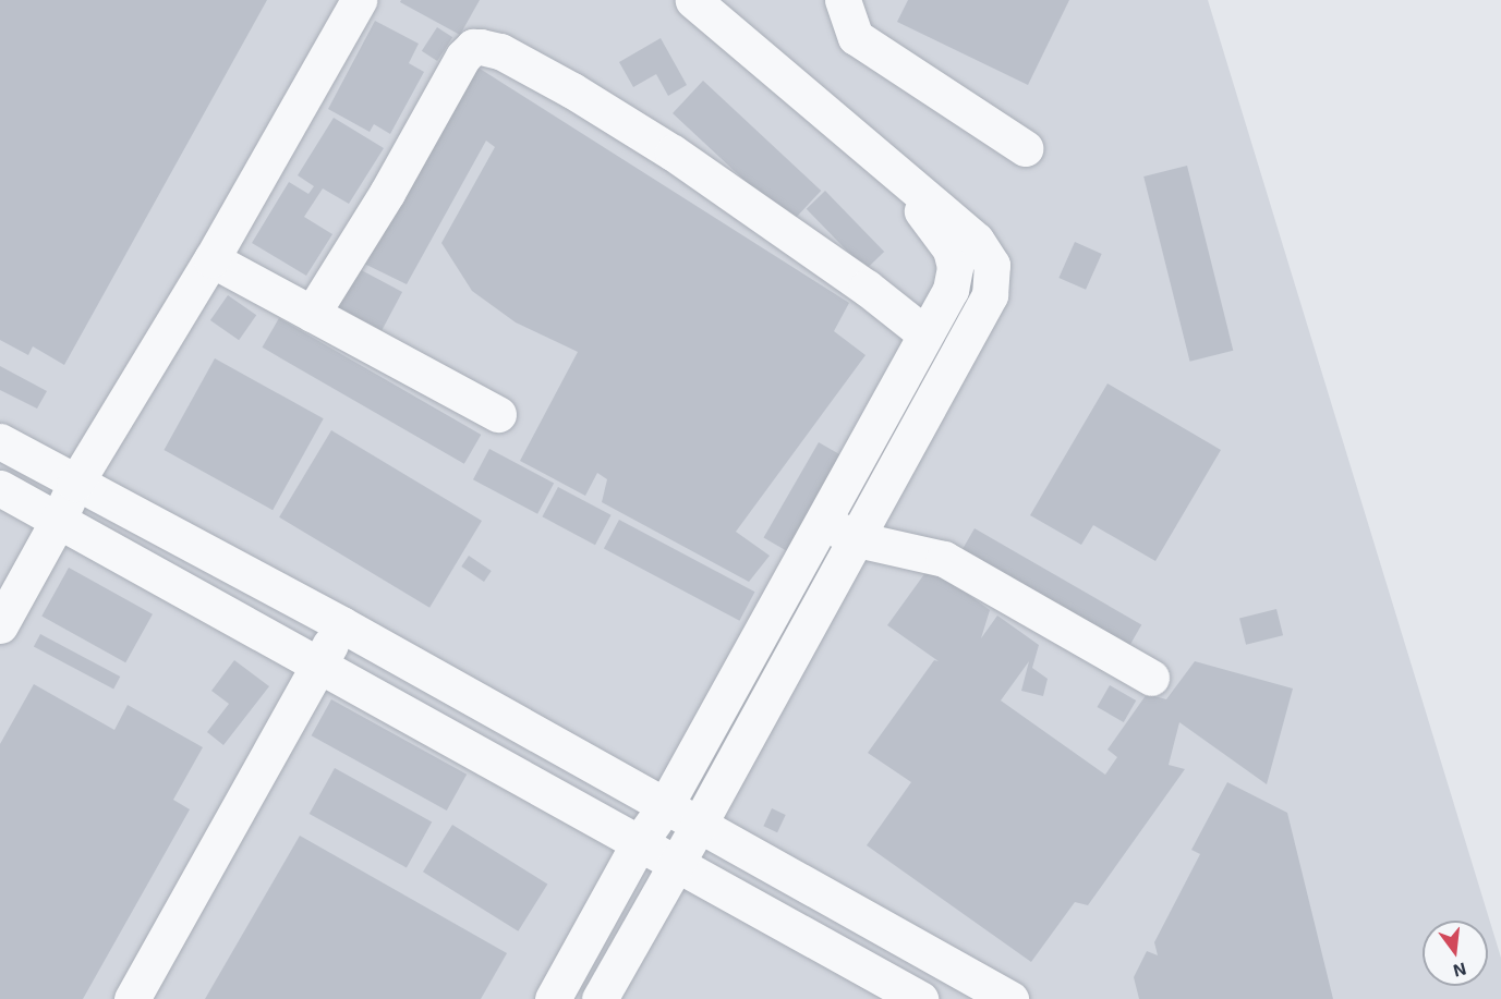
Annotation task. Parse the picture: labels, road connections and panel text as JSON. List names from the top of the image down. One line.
{"north":"bottom"}
